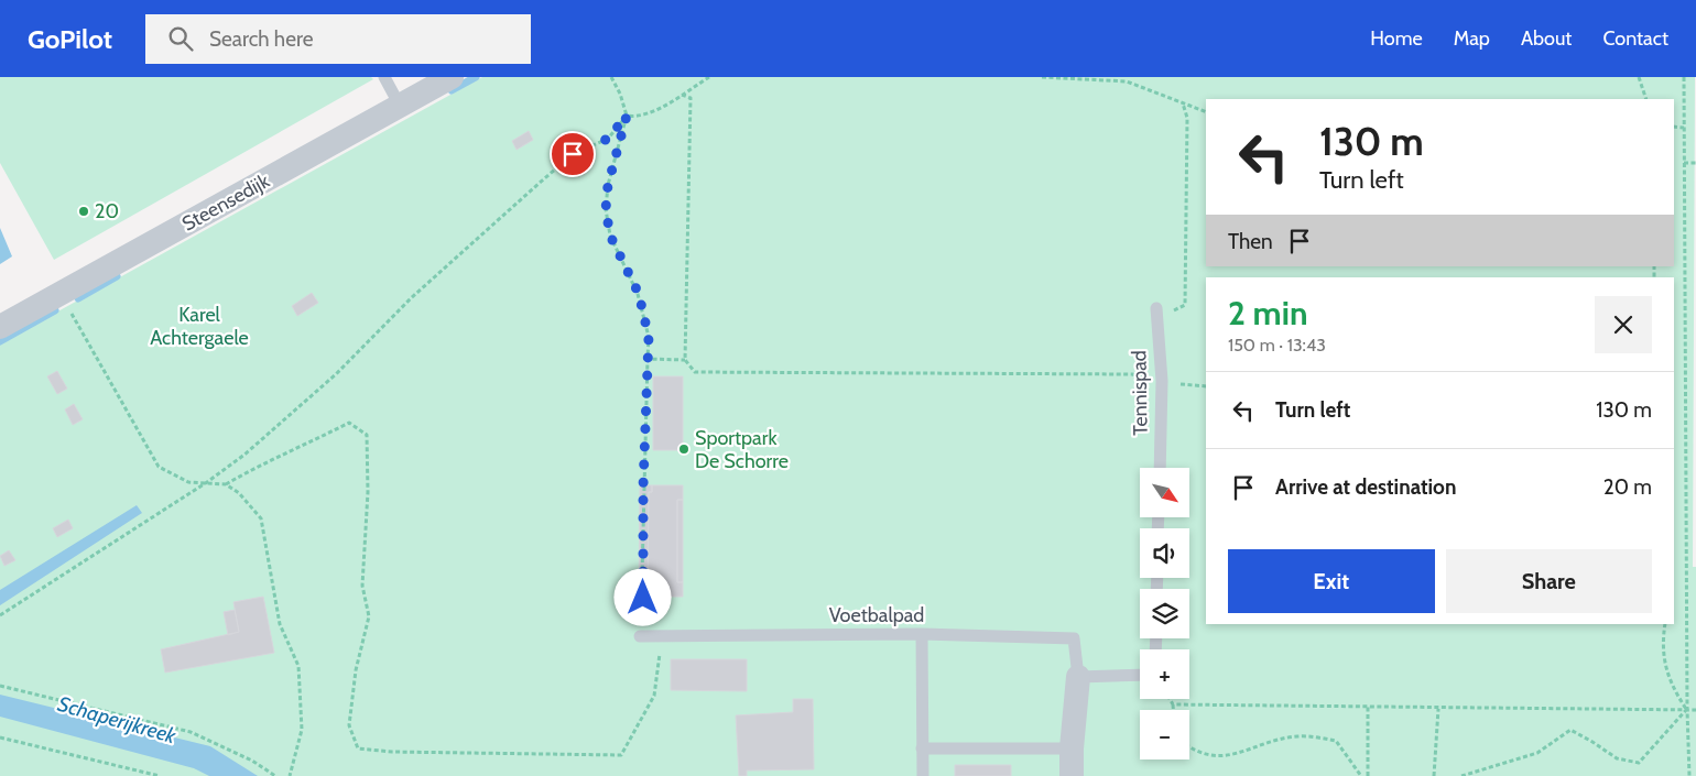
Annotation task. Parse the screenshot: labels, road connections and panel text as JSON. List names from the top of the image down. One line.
{"streets":{"street":["Steensedijk"],"lane":["Tennispad","Voetbalpad"]},"water":["Schaperijkreek"],"parks":["Karel Achtergaele"],"places":["20","Sportpark De Schorre"],"north":"bottom right","page":{"header":"GoPilot","search":"Search here","nav":["Home","Map","About","Contact"],"turn":["130 m","Turn left"],"then":"Then","heading":["2 min","150 m · 13:43"],"list":[{"name":"Turn left","value":"130 m"},{"name":"Arrive at destination","value":"20 m"}],"map_buttons":["+","−"],"buttons":["Exit","Share"]}}
